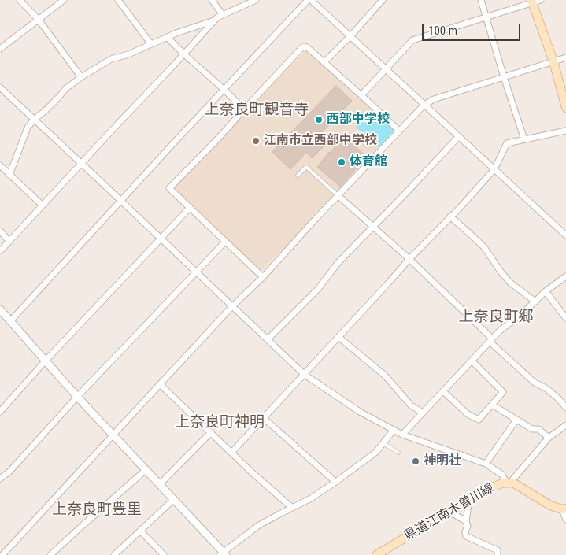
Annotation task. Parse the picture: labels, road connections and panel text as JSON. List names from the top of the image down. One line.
{"streets":{"main road":["県道江南木曽川線"]},"districts":["上奈良町観音寺","上奈良町郷","上奈良町神明","上奈良町豊里"],"places":["西部中学校","江南市立西部中学校","体育館","神明社"],"scale_bar":"100 m"}
